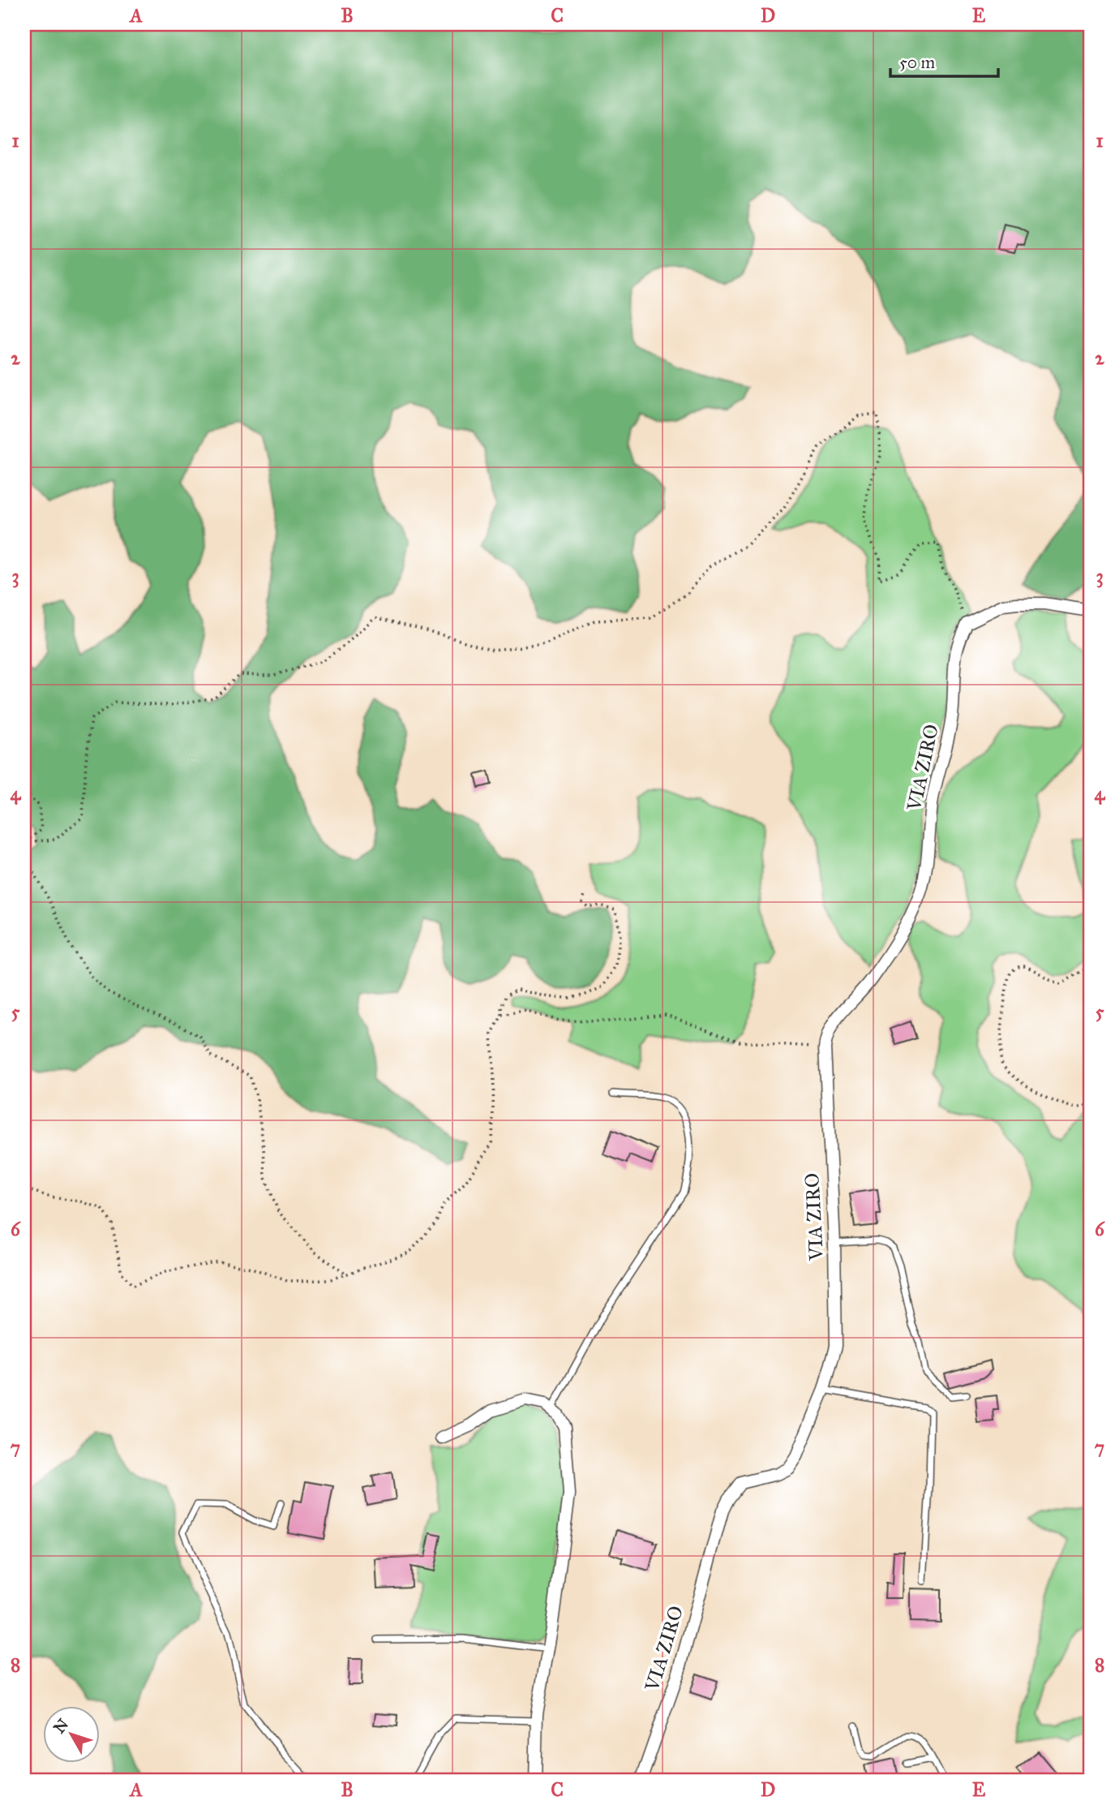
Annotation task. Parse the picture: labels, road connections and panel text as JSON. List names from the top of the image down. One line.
{"streets":{"street":["VIA ZIRO"]},"scale_bar":"50 m","north":"top left","grid":{"columns":["A","B","C","D","E"],"rows":["1","2","3","4","5","6","7","8"]}}
